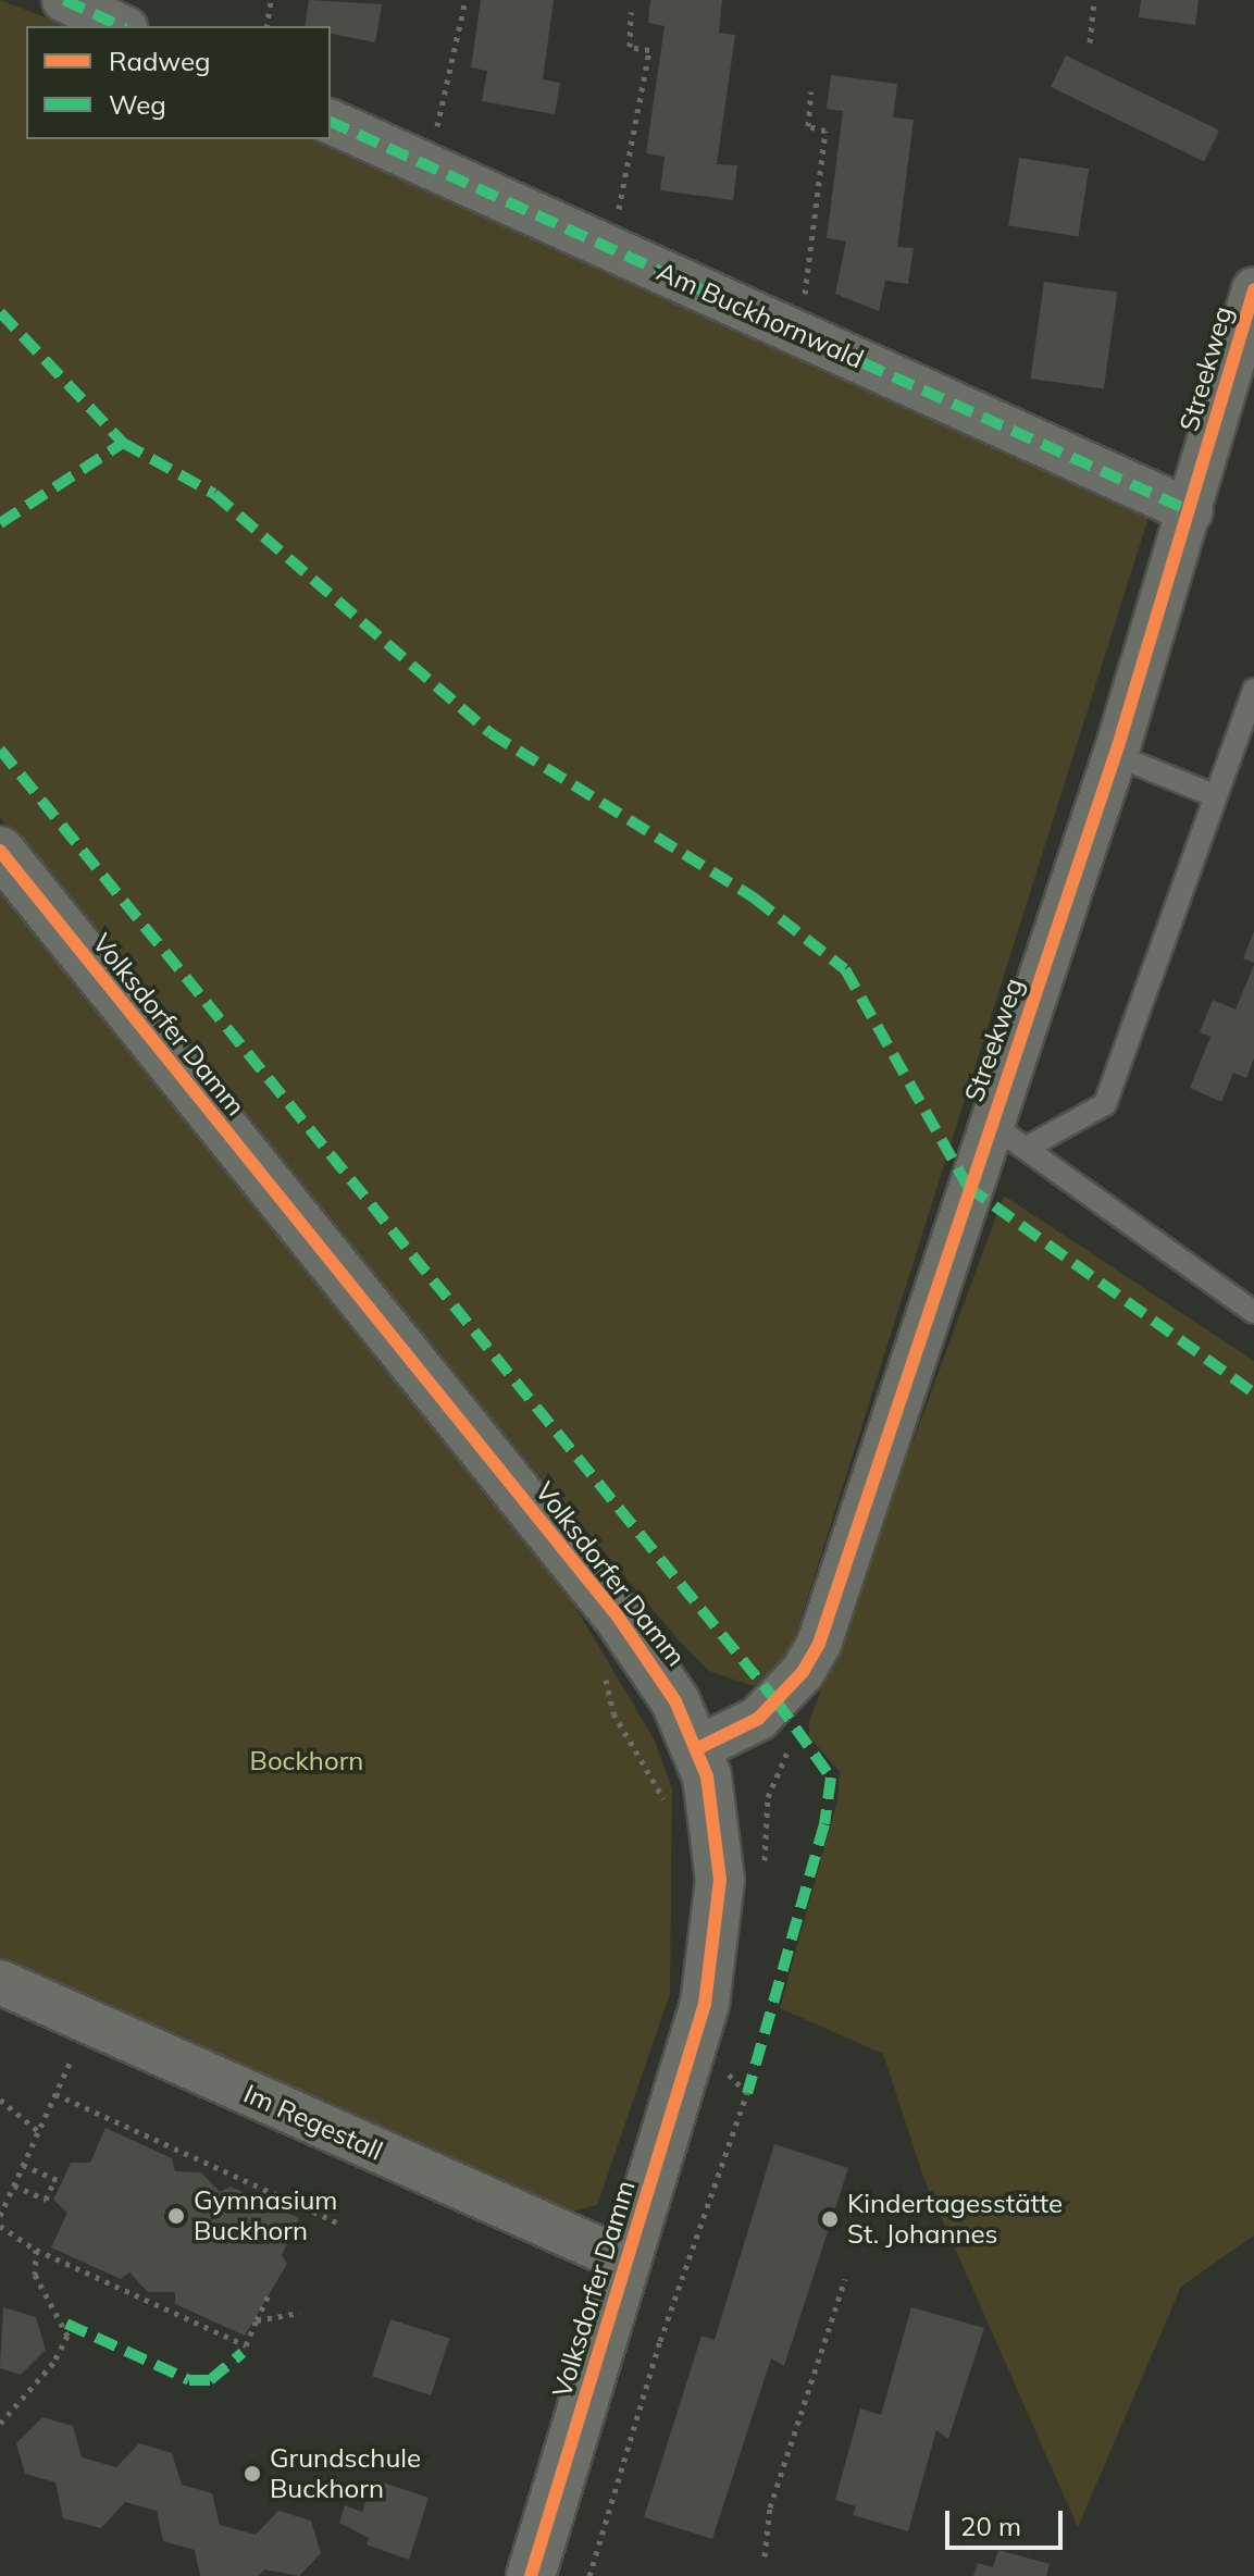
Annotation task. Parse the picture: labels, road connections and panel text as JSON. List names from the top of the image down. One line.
{"streets":{"main road":["Volksdorfer Damm"],"street":["Am Buckhornwald","Streekweg","Im Regestall"]},"crossings":[["Am Buckhornwald","Streekweg"],["Streekweg","Volksdorfer Damm"],["Volksdorfer Damm","Im Regestall"]],"parks":["Bockhorn"],"places":["Gymnasium Buckhorn","Kindertagesstätte St. Johannes","Grundschule Buckhorn"],"legend":["Radweg","Weg"],"scale_bar":"20 m"}
